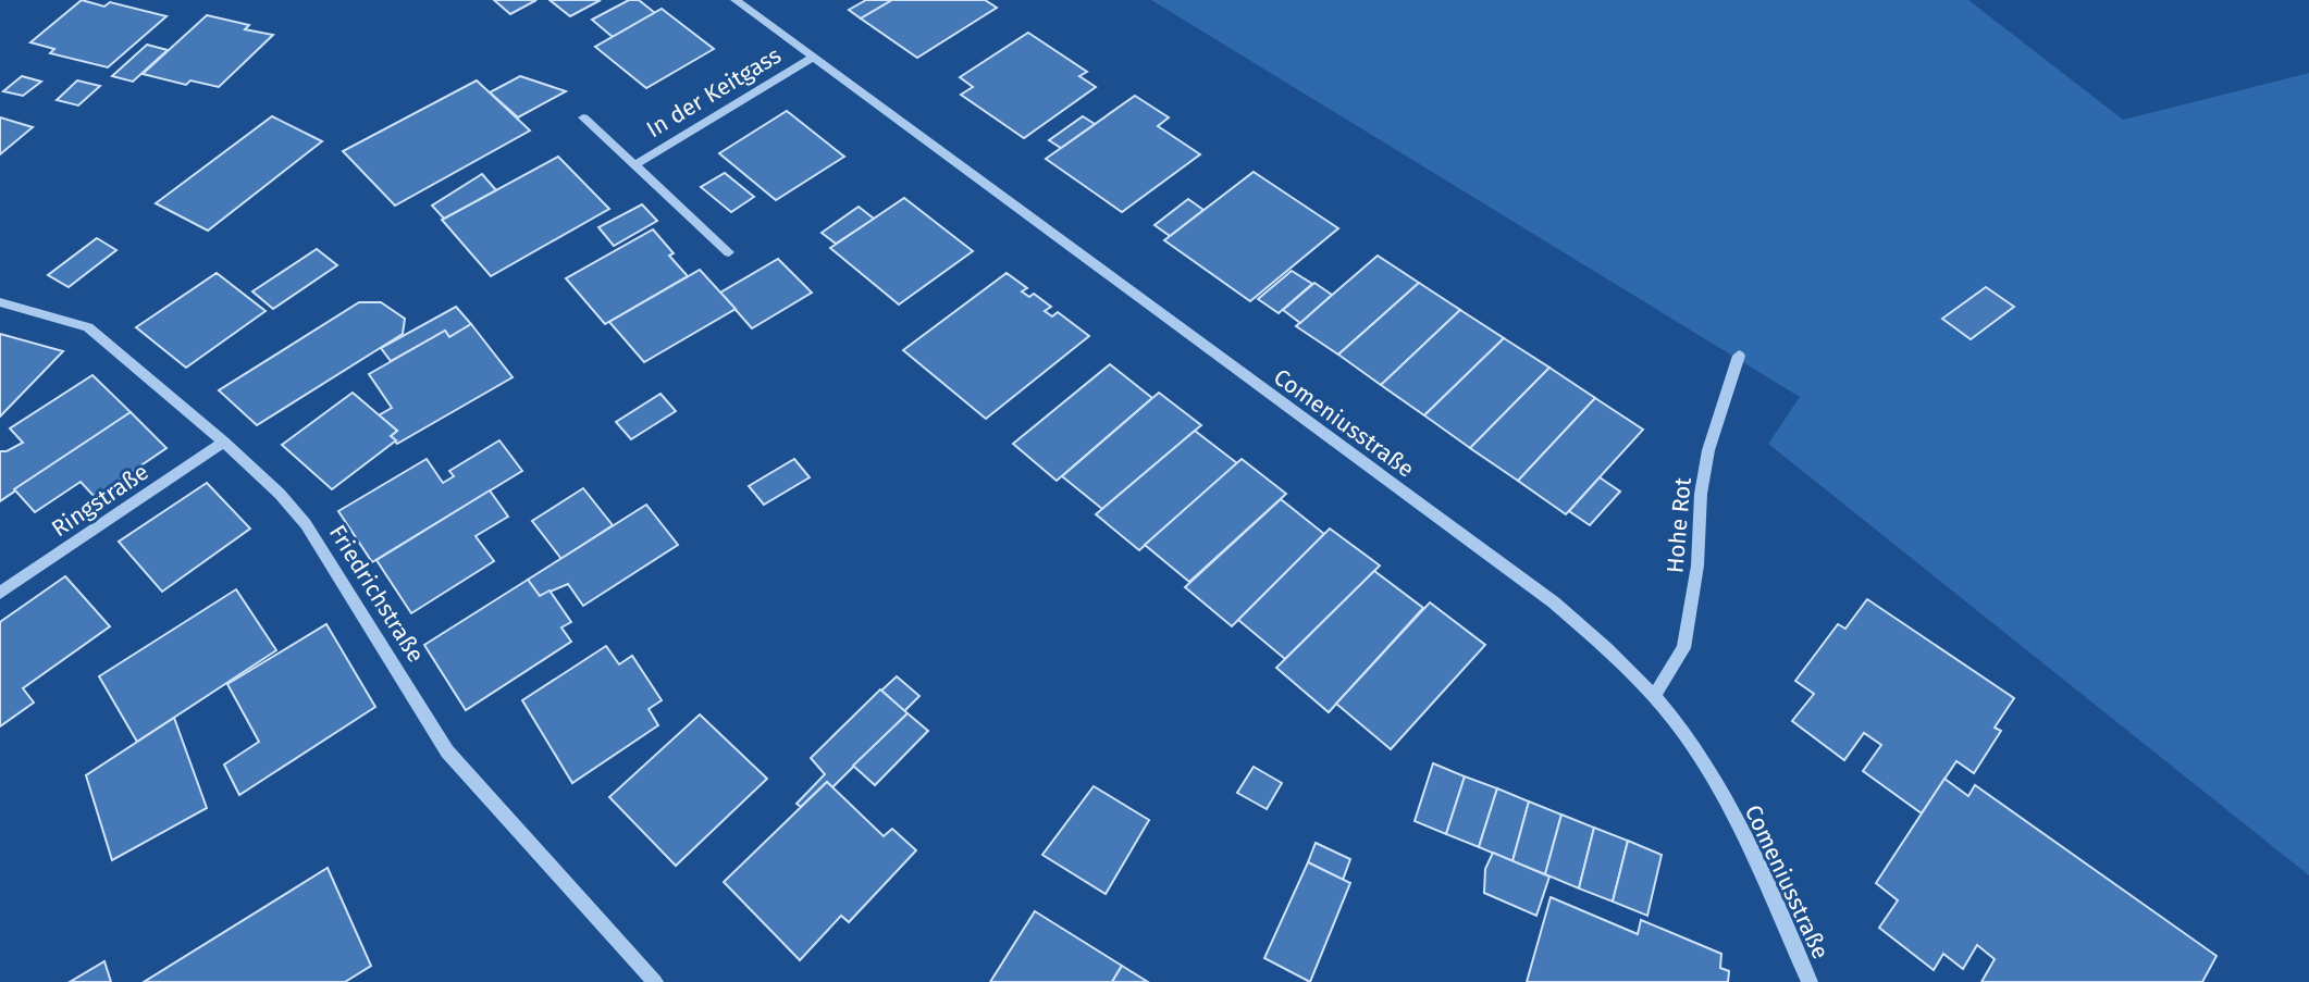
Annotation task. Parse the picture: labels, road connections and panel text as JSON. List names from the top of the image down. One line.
{"streets":{"street":["In der Keitgass","Comeniusstraße","Ringstraße","Hohe Rot","Friedrichstraße"]},"crossings":[["In der Keitgass","Comeniusstraße"],["Comeniusstraße","Hohe Rot"],["Ringstraße","Friedrichstraße"]]}
